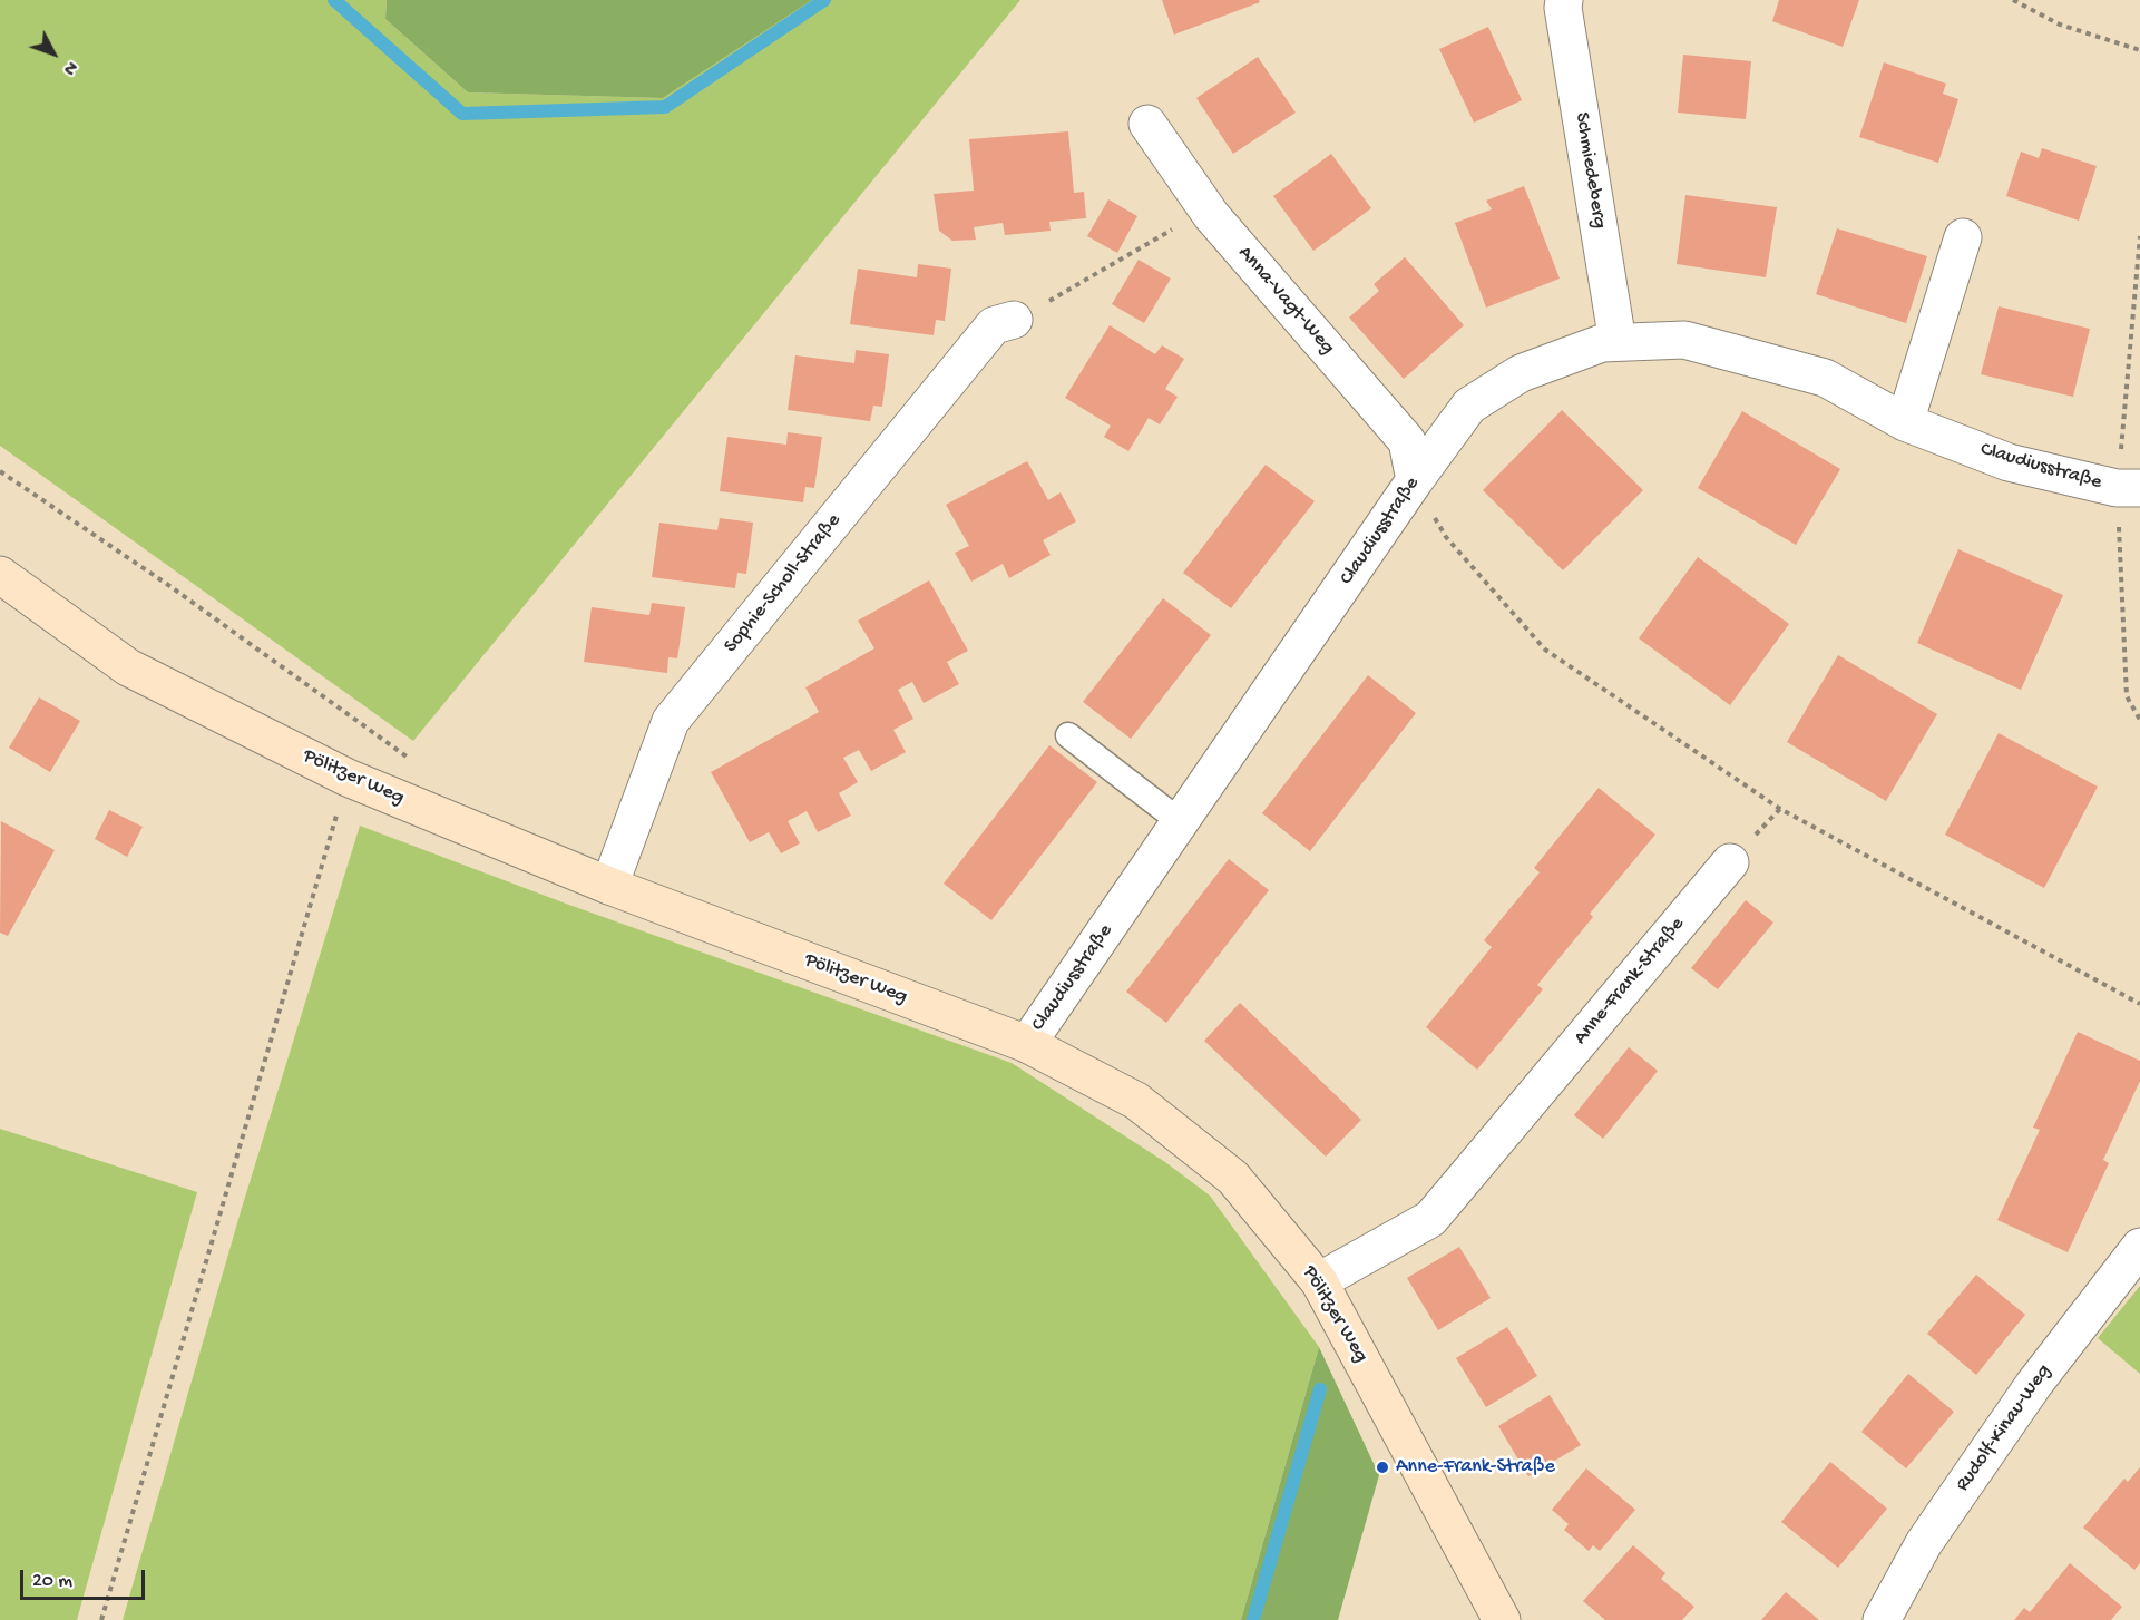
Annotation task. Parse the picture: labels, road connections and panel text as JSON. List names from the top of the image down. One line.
{"streets":{"main road":["Pölitzer Weg"],"street":["Schmiedeberg","Anna-Vagt-Weg","Claudiusstraße","Sophie-Scholl-Straße","Anne-Frank-Straße","Rudolf-Kinau-Weg"]},"crossings":[["Schmiedeberg","Claudiusstraße"],["Anna-Vagt-Weg","Claudiusstraße"],["Claudiusstraße","Pölitzer Weg"],["Sophie-Scholl-Straße","Pölitzer Weg"],["Pölitzer Weg","Anne-Frank-Straße"]],"places":["Anne-Frank-Straße"],"scale_bar":"20 m","north":"bottom right"}
